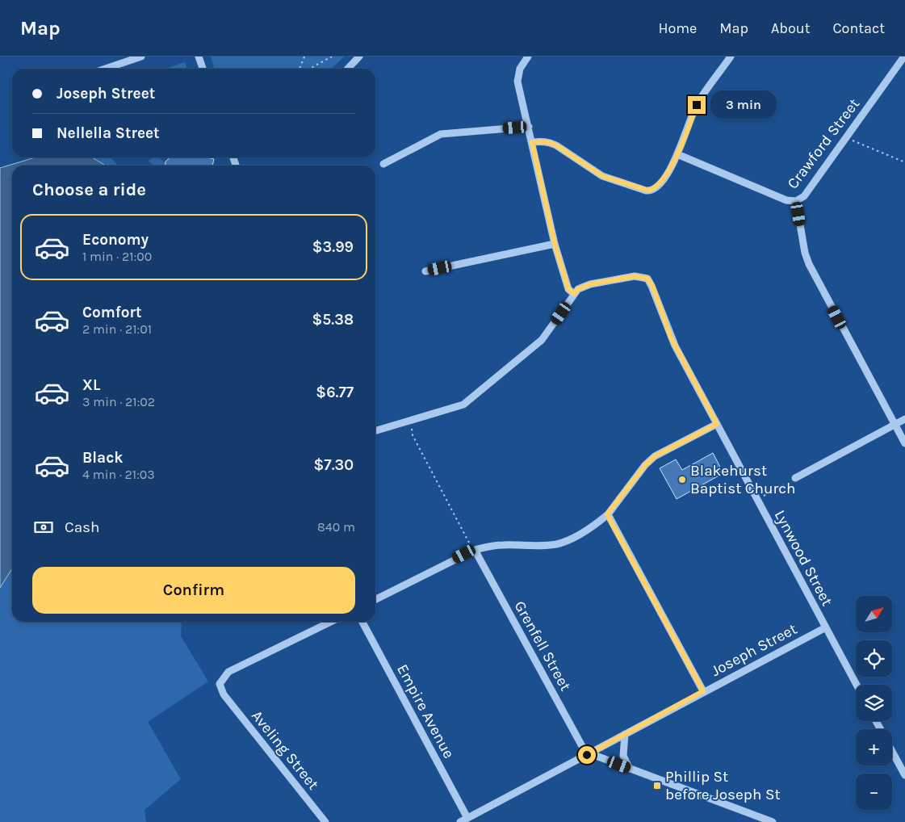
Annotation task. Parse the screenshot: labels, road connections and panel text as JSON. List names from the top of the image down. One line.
{"streets":{"street":["Crawford Street","Lynwood Street","Grenfell Street","Joseph Street","Empire Avenue","Aveling Street"]},"crossings":[["Lynwood Street","Joseph Street"],["Grenfell Street","Joseph Street"],["Joseph Street","Empire Avenue"]],"places":{"other":["Blakehurst Baptist Church"],"transit":["Phillip St before Joseph St"]},"north":"top right","page":{"header":"Map","nav":["Home","Map","About","Contact"],"banner":["Joseph Street","Nellella Street"],"bubble":"3 min","heading":"Choose a ride","list":[{"name":"Economy","note":"1 min · 21:00","value":"$3.99"},{"name":"Comfort","note":"2 min · 21:01","value":"$5.38"},{"name":"XL","note":"3 min · 21:02","value":"$6.77"},{"name":"Black","note":"4 min · 21:03","value":"$7.30"}],"pay":["Cash","840 m"],"buttons":"Confirm","map_buttons":["+","−"]}}
